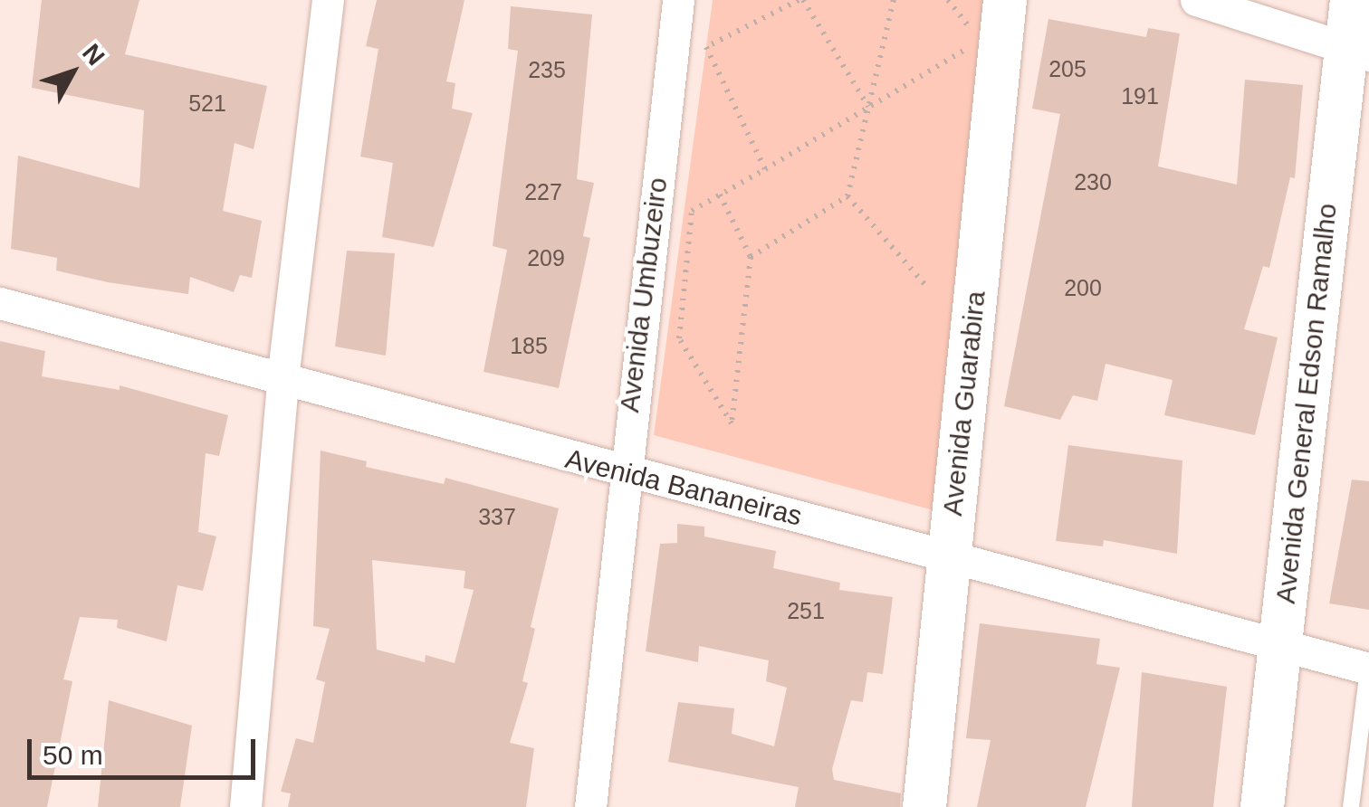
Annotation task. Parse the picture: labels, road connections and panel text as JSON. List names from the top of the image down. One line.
{"streets":{"main road":["Avenida Guarabira","Avenida General Edson Ramalho"],"street":["Avenida Umbuzeiro","Avenida Bananeiras"]},"crossings":[["Avenida Umbuzeiro","Avenida Bananeiras"],["Avenida Guarabira","Avenida Bananeiras"],["Avenida General Edson Ramalho","Avenida Bananeiras"]],"house_numbers":["205","235","191","521","230","227","209","200","185","337","251"],"scale_bar":"50 m","north":"top right"}
